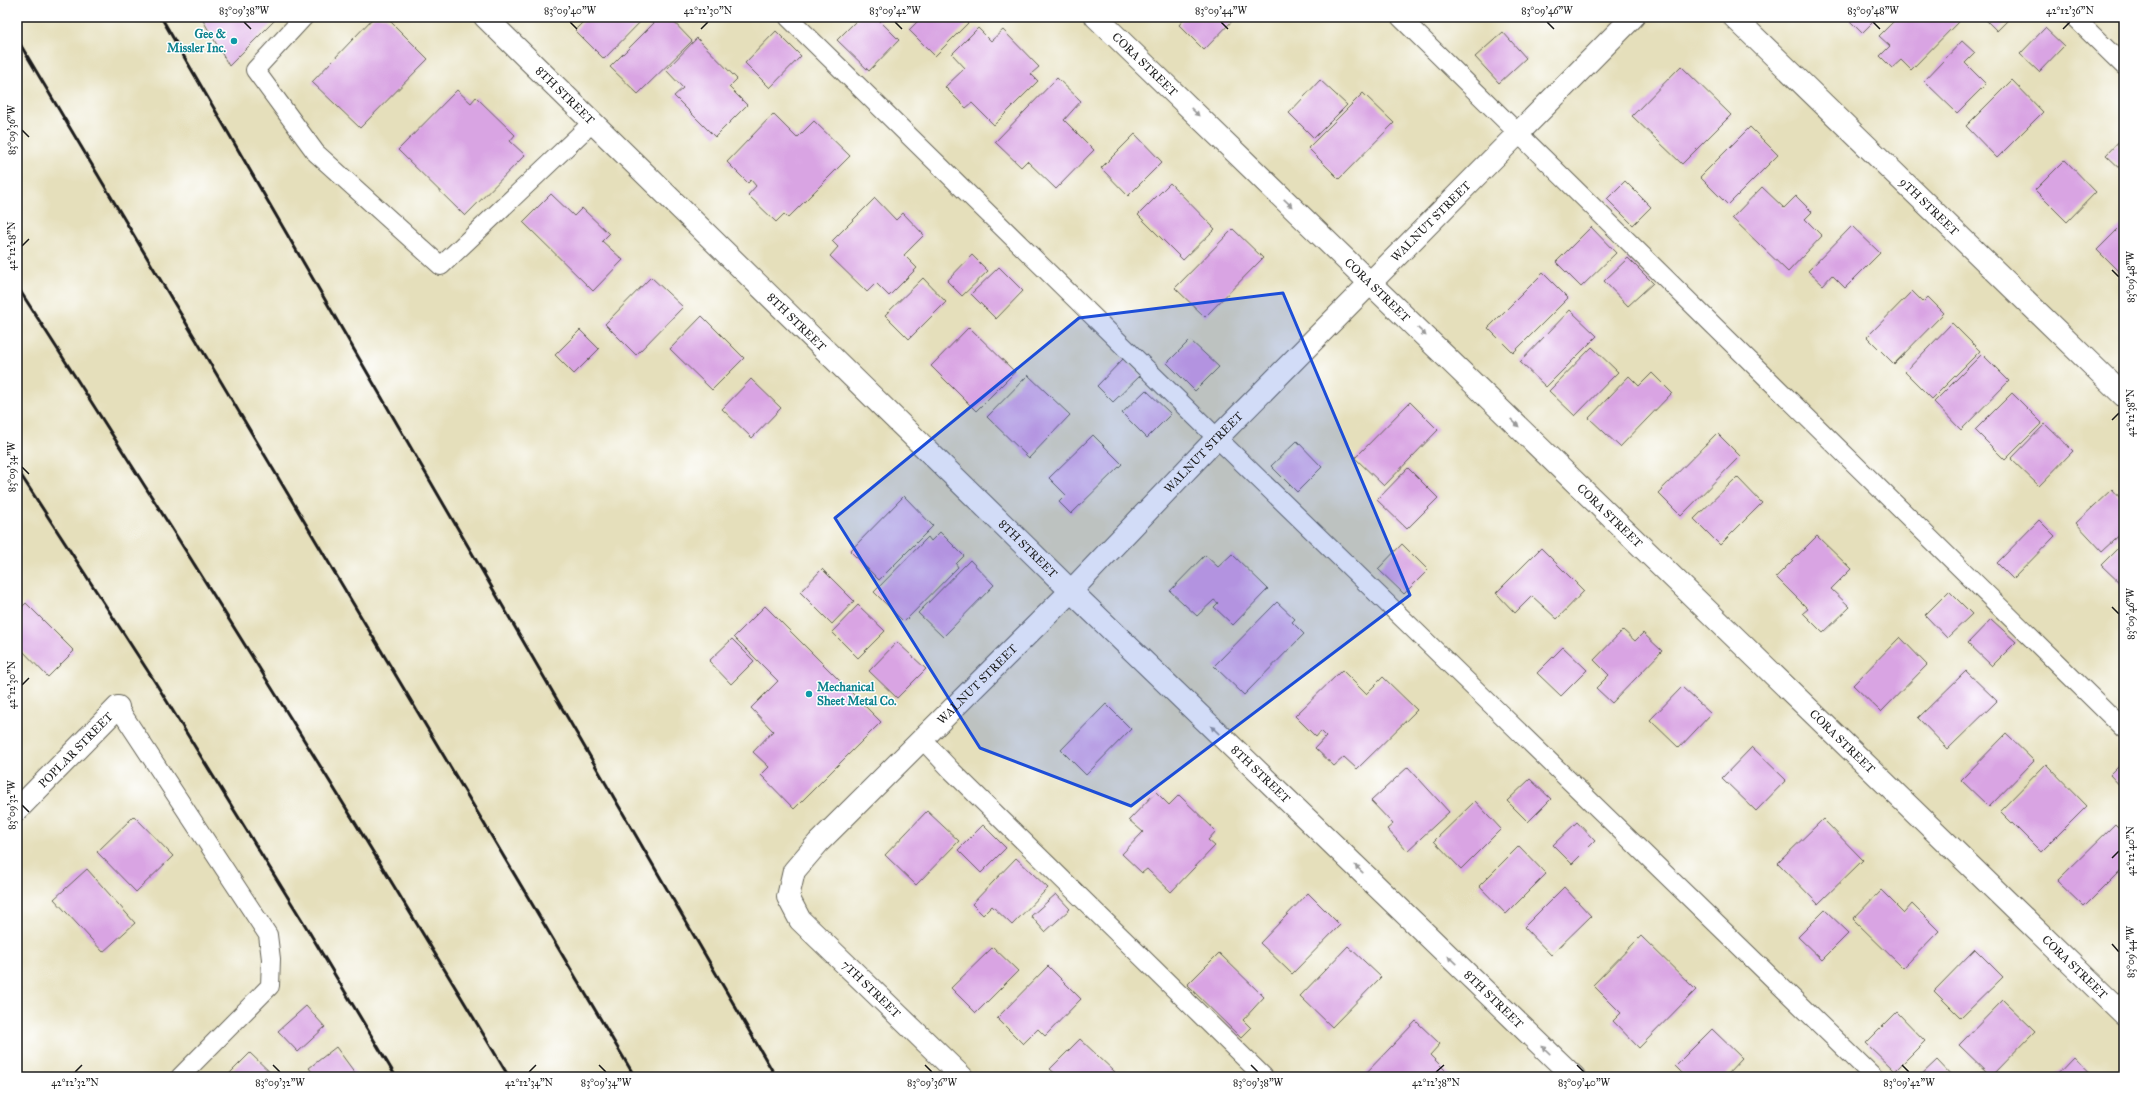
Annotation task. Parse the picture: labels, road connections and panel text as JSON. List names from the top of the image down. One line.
{"streets":{"street":["CORA STREET","8TH STREET","9TH STREET","WALNUT STREET","POPLAR STREET","7TH STREET"]},"crossings":[["CORA STREET","WALNUT STREET"],["8TH STREET","WALNUT STREET"],["WALNUT STREET","7TH STREET"]],"one_way":["CORA STREET","8TH STREET"],"places":["Gee & Missler Inc.","Mechanical Sheet Metal Co."],"coordinates":["83°09'38\"W","83°09'40\"W","42°12'30\"N","83°09'42\"W","83°09'44\"W","83°09'46\"W","83°09'48\"W","42°12'36\"N","83°09'36\"W","42°12'28\"N","42°12'38\"N","83°09'34\"W","83°09'32\"W","42°12'40\"N","42°12'32\"N","42°12'34\"N"]}
